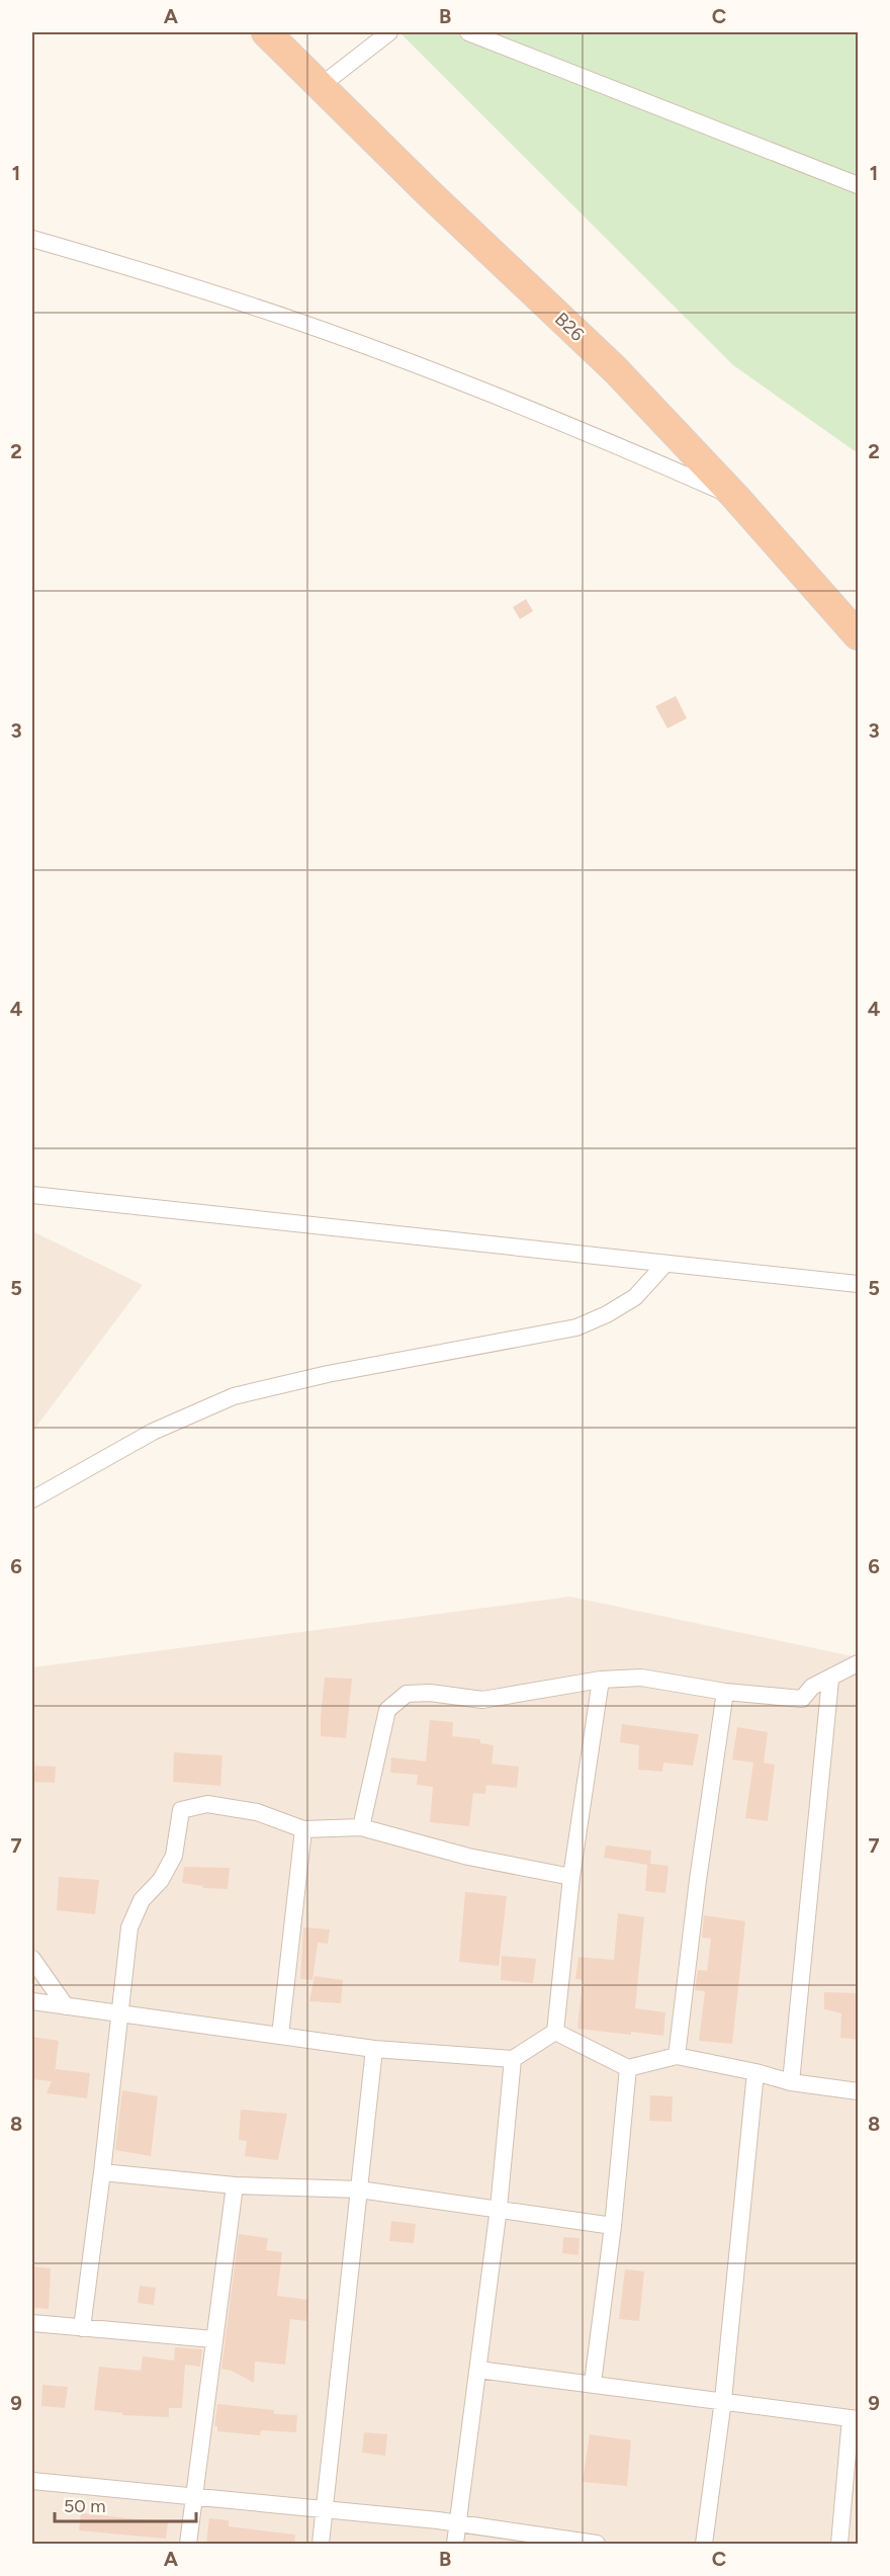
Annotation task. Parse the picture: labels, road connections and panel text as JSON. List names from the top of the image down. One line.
{"streets":{"highway":["B26"]},"scale_bar":"50 m","grid":{"columns":["A","B","C"],"rows":["1","2","3","4","5","6","7","8","9"]}}
